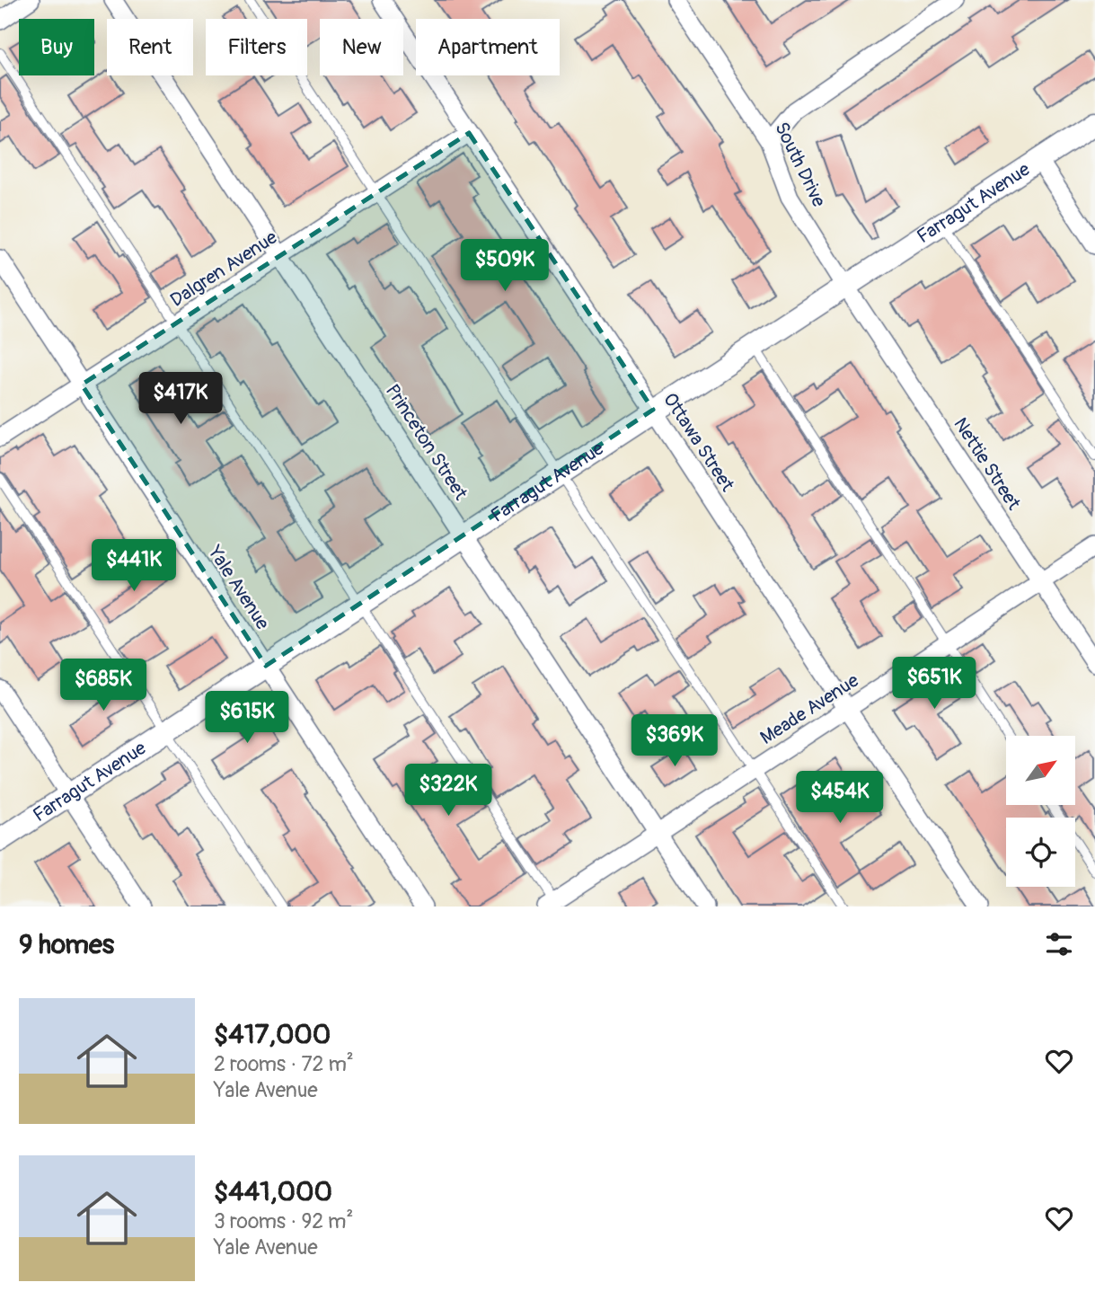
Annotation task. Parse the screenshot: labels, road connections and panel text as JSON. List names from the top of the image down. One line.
{"streets":{"street":["South Drive","Farragut Avenue","Dalgren Avenue","Princeton Street","Ottawa Street","Nettie Street","Yale Avenue","Meade Avenue"]},"crossings":[["South Drive","Farragut Avenue"],["South Drive","Nettie Street"],["Farragut Avenue","Princeton Street"],["Farragut Avenue","Ottawa Street"],["Farragut Avenue","Nettie Street"],["Farragut Avenue","Yale Avenue"],["Dalgren Avenue","Princeton Street"],["Dalgren Avenue","Ottawa Street"],["Dalgren Avenue","Yale Avenue"],["Princeton Street","Meade Avenue"],["Ottawa Street","Meade Avenue"],["Nettie Street","Meade Avenue"]],"north":"top right","page":{"chip":["Buy","Rent","Filters","New","Apartment"],"price":["$509K","$417K","$441K","$651K","$685K","$615K","$369K","$322K","$454K"],"heading":"9 homes","list":[{"name":"$417,000","note":"2 rooms · 72 m² · Yale Avenue"},{"name":"$441,000","note":"3 rooms · 92 m² · Yale Avenue"}]}}
